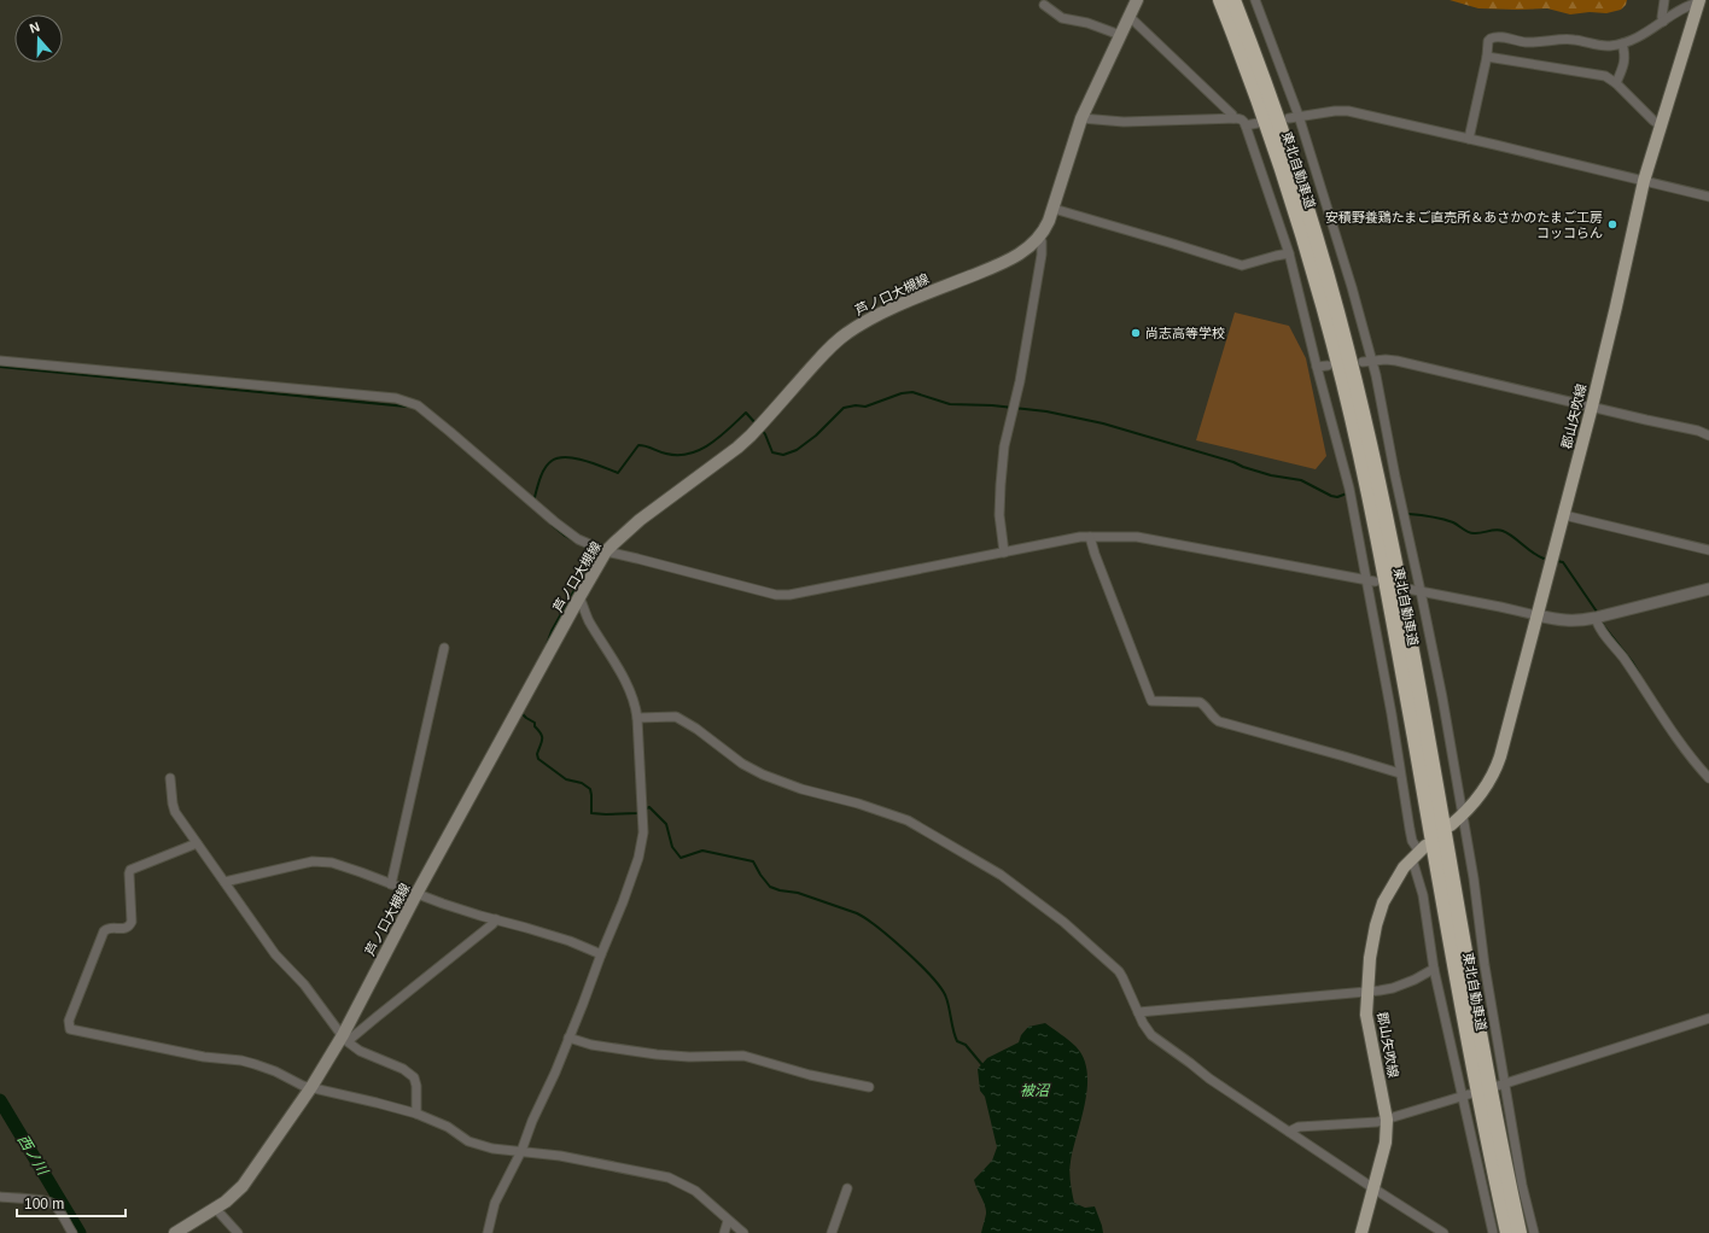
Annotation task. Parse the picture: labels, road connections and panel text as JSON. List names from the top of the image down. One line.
{"streets":{"highway":["東北自動車道"],"main road":["芦ノ口大槻線","郡山矢吹線"]},"water":["被沼","西ノ川"],"places":["安積野養鶏たまご直売所＆あさかのたまご工房 コッコらん","尚志高等学校"],"scale_bar":"100 m","north":"top"}
